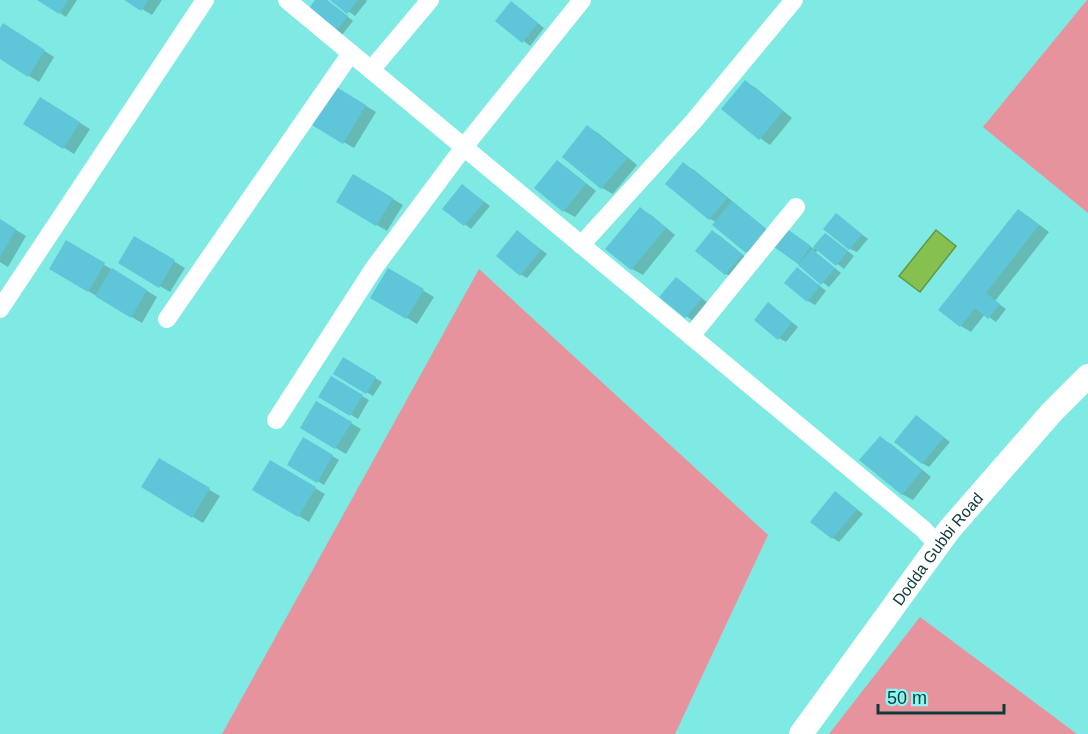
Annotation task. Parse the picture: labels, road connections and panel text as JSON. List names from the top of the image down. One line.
{"streets":{"main road":["Dodda Gubbi Road"]},"scale_bar":"50 m"}
